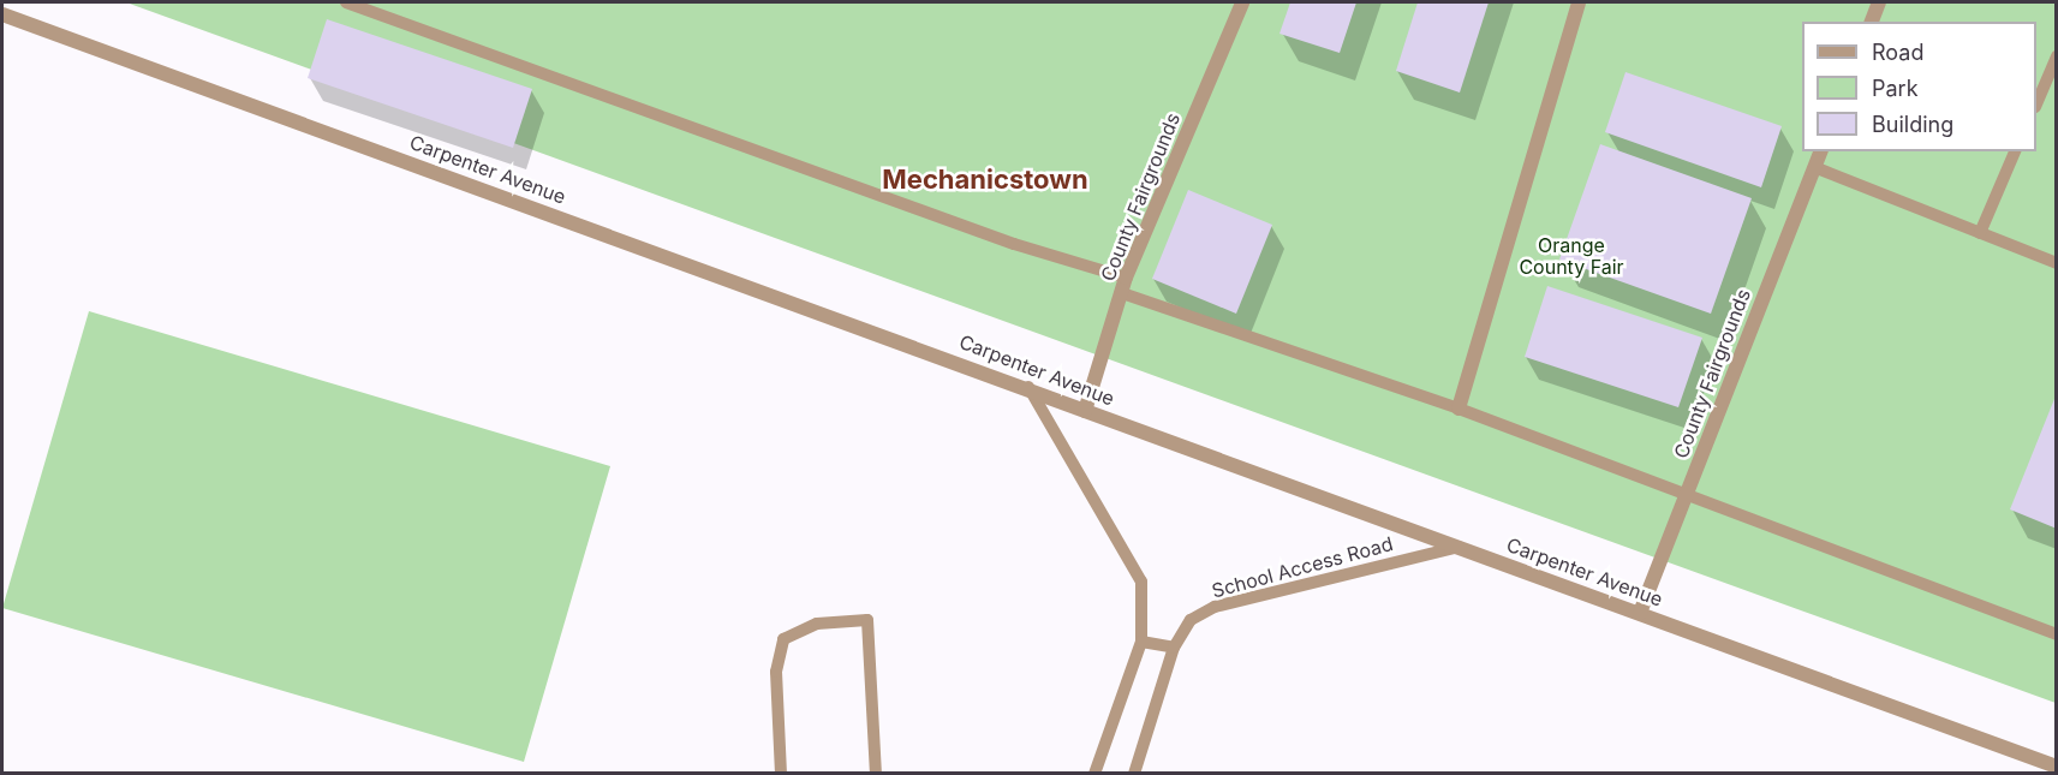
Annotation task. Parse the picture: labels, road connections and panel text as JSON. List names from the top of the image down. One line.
{"streets":{"street":["Carpenter Avenue","County Fairgrounds"],"lane":["School Access Road"]},"crossings":[["Carpenter Avenue","County Fairgrounds"],["Carpenter Avenue","School Access Road"]],"districts":["Mechanicstown"],"parks":["Orange County Fair"],"legend":["Road","Park","Building"]}
